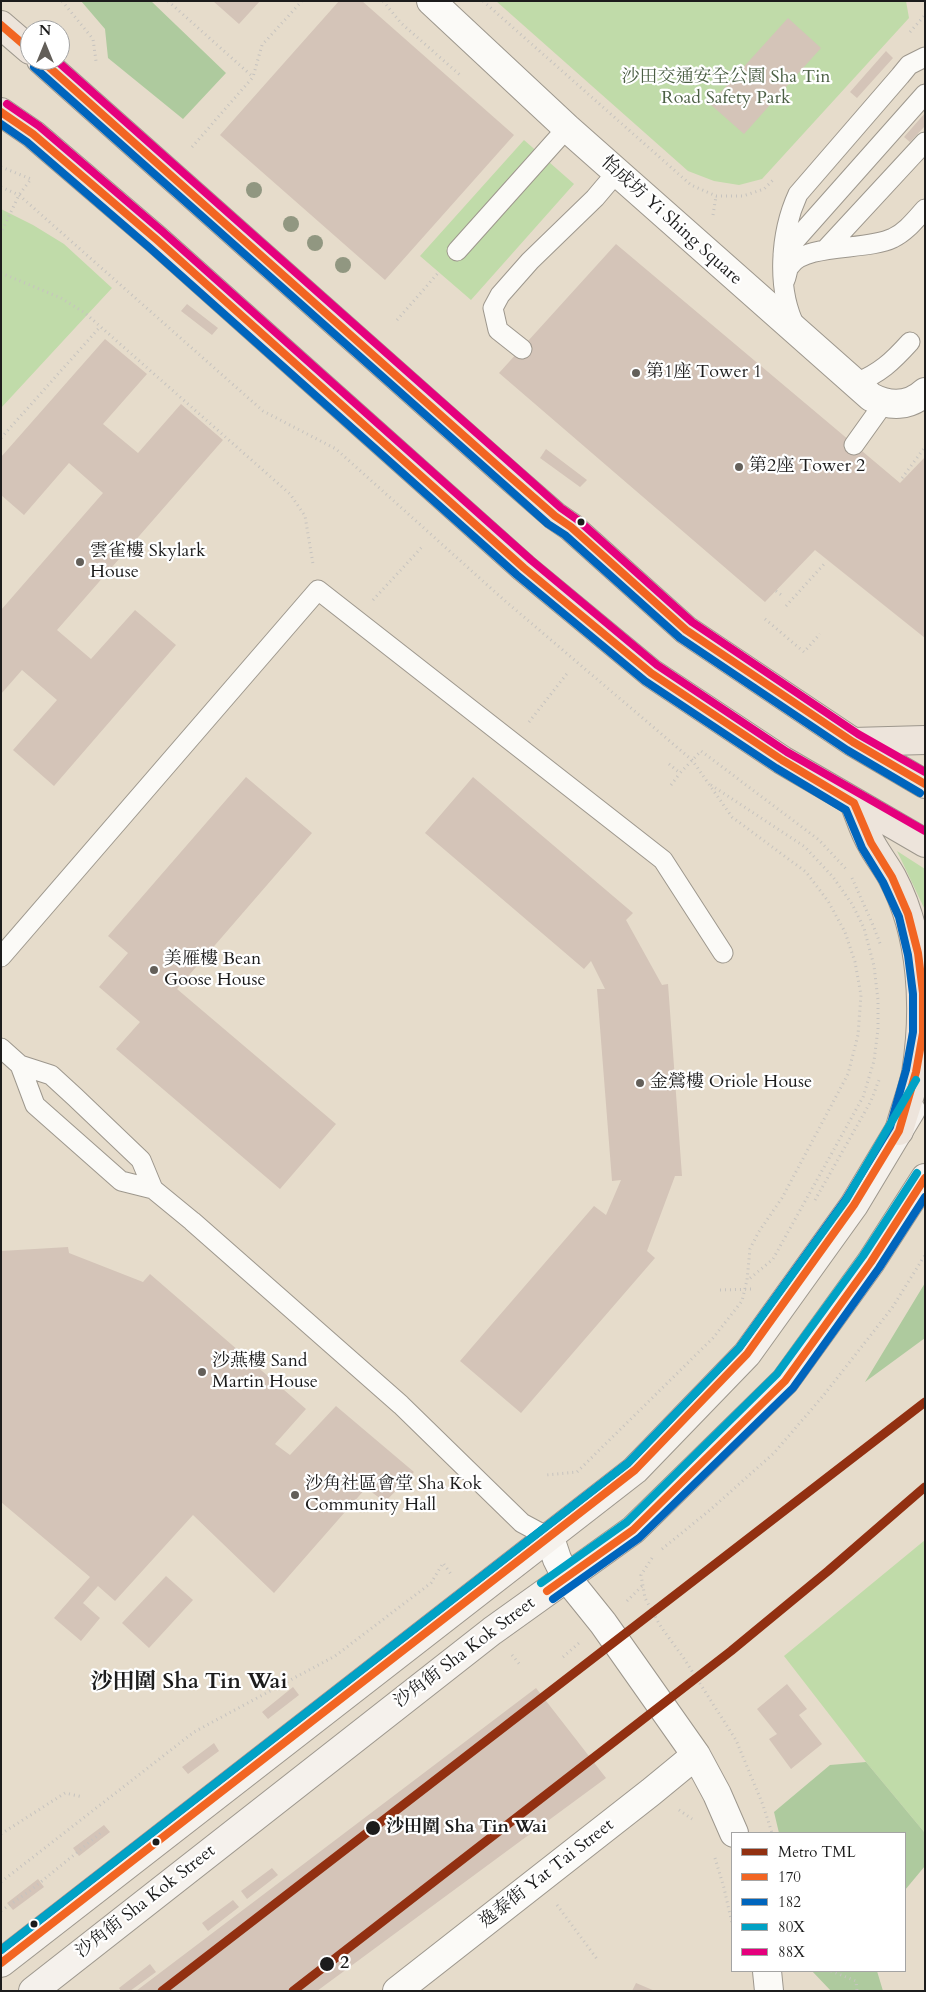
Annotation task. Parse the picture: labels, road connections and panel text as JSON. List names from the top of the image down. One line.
{"streets":{"main road":["沙角街 Sha Kok Street"],"street":["怡成坊 Yi Shing Square","逸泰街 Yat Tai Street"]},"districts":["沙田圍 Sha Tin Wai"],"parks":["沙田交通安全公園 Sha Tin Road Safety Park"],"places":["第1座 Tower 1","第2座 Tower 2","雲雀樓 Skylark House","美雁樓 Bean Goose House","金鶯樓 Oriole House","沙燕樓 Sand Martin House","沙角社區會堂 Sha Kok Community Hall","沙田圍 Sha Tin Wai","2"],"lines":["transit line 170","transit line 182","transit line 88X","transit line 80X","metro line TML"],"legend":["Metro TML","170","182","80X","88X"],"north":"top"}
